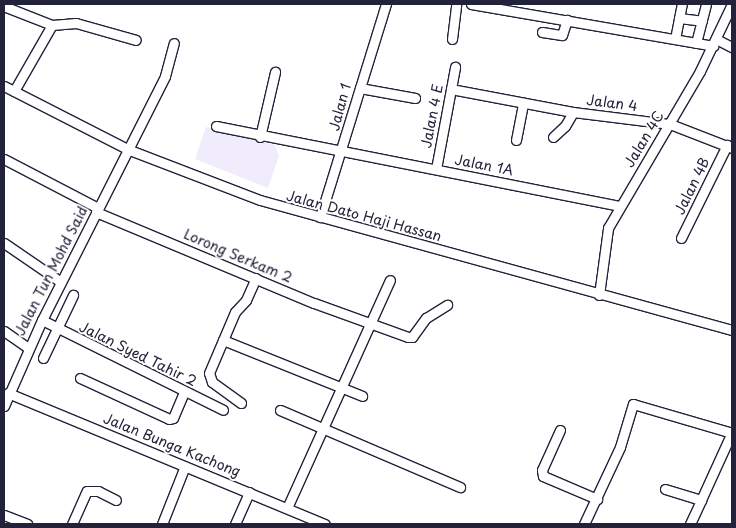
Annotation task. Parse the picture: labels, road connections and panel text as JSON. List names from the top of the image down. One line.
{"streets":{"street":["Jalan 4","Jalan 1","Jalan 4 E","Jalan 4C","Jalan 1A","Jalan 4B","Jalan Dato Haji Hassan","Lorong Serkam 2","Jalan Tun Mohd Said","Jalan Syed Tahir 2","Jalan Bunga Kachong"]},"crossings":[["Jalan 4","Jalan 4 E"],["Jalan 4","Jalan 4C"],["Jalan 4","Jalan 4B"],["Jalan 1","Jalan 1A"],["Jalan 1","Jalan Dato Haji Hassan"],["Jalan 4 E","Jalan 1A"],["Jalan 4C","Jalan 1A"],["Jalan 4C","Jalan Dato Haji Hassan"],["Jalan Dato Haji Hassan","Jalan Tun Mohd Said"],["Lorong Serkam 2","Jalan Tun Mohd Said"],["Jalan Tun Mohd Said","Jalan Syed Tahir 2"],["Jalan Tun Mohd Said","Jalan Bunga Kachong"]]}
